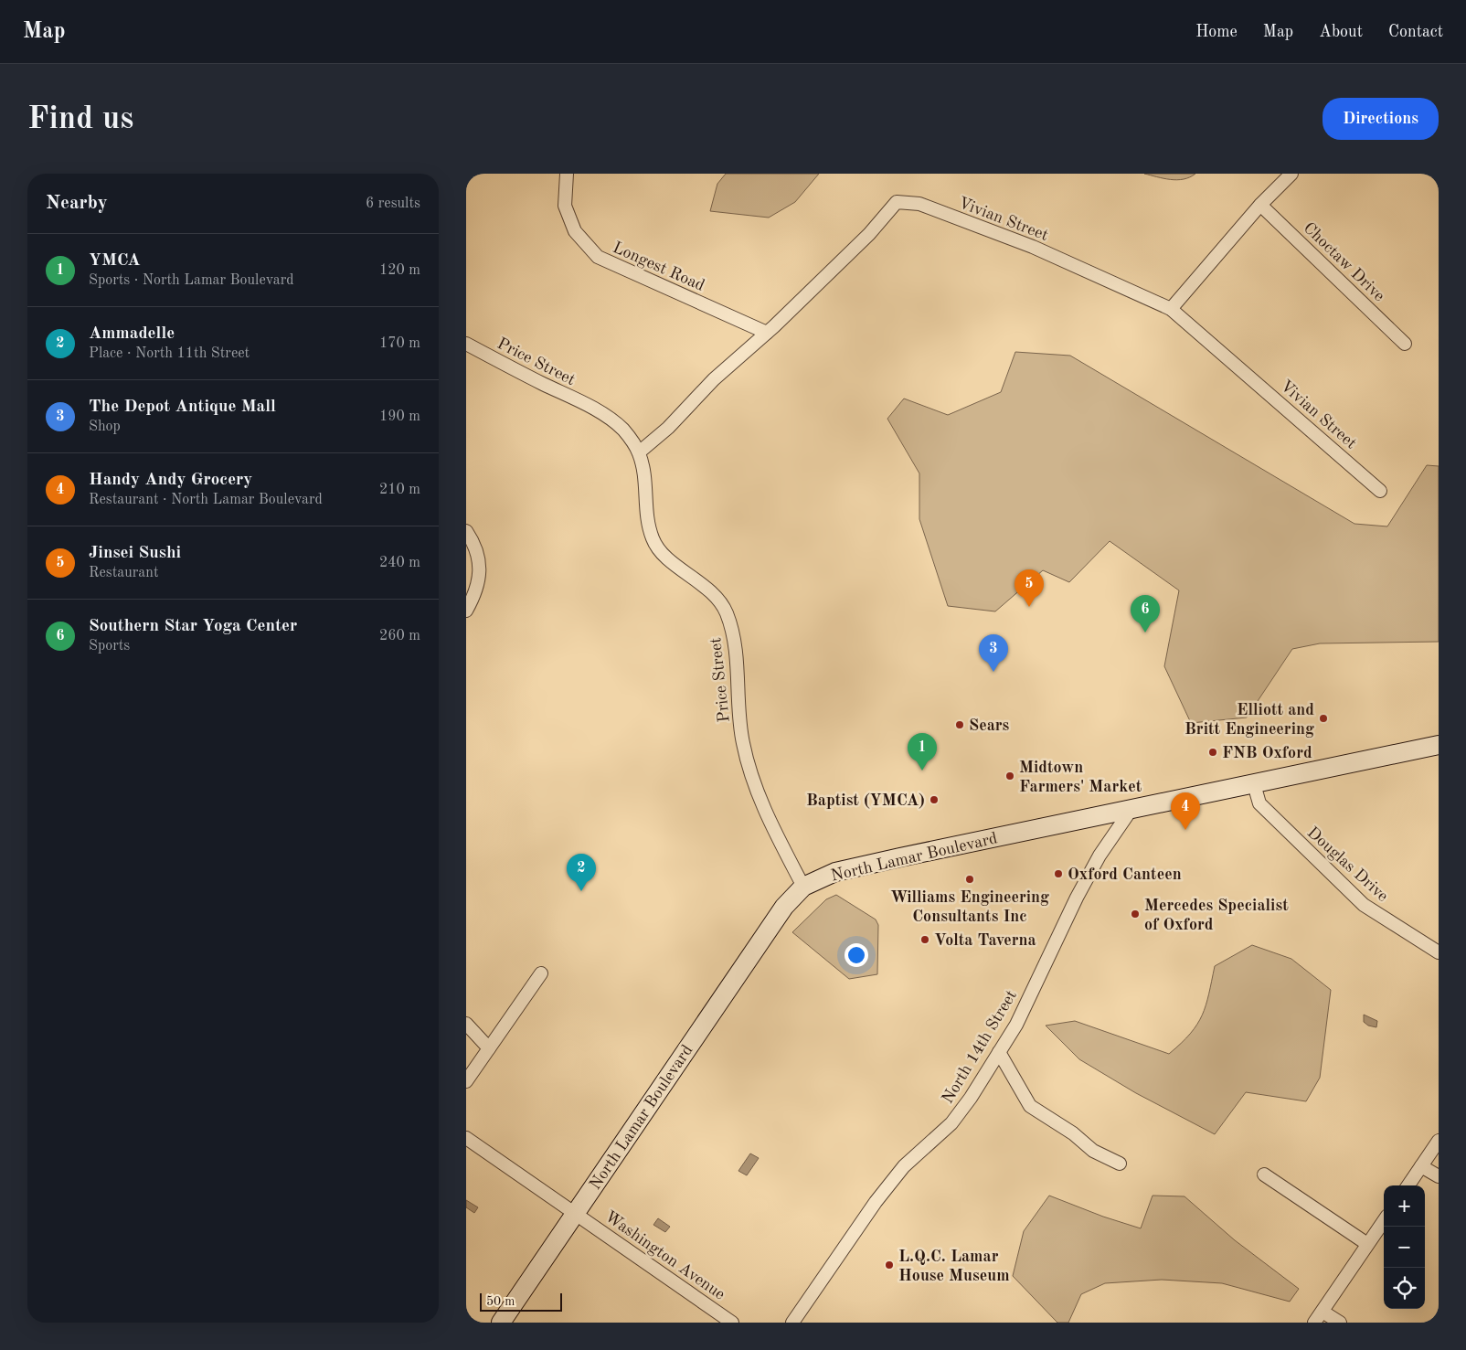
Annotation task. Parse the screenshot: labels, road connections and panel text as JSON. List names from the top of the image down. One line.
{"streets":{"street":["Vivian Street","Choctaw Drive","Longest Road","Price Street","North Lamar Boulevard","Douglas Drive","North 14th Street","Washington Avenue"]},"crossings":[["Vivian Street","Longest Road"],["Vivian Street","Price Street"],["Price Street","North Lamar Boulevard"],["North Lamar Boulevard","Douglas Drive"],["North Lamar Boulevard","North 14th Street"],["North Lamar Boulevard","Washington Avenue"]],"places":["Elliott and Britt Engineering","Sears","FNB Oxford","Midtown Farmers' Market","Baptist (YMCA)","Oxford Canteen","Williams Engineering Consultants Inc","Mercedes Specialist of Oxford","Volta Taverna","L.Q.C. Lamar House Museum"],"scale_bar":"50 m","page":{"header":"Map","nav":["Home","Map","About","Contact"],"buttons":"Directions","title":"Find us","heading":["Nearby","6 results"],"list":[{"mark":"1","name":"YMCA","note":"Sports · North Lamar Boulevard","value":"120 m"},{"mark":"2","name":"Ammadelle","note":"Place · North 11th Street","value":"170 m"},{"mark":"3","name":"The Depot Antique Mall","note":"Shop","value":"190 m"},{"mark":"4","name":"Handy Andy Grocery","note":"Restaurant · North Lamar Boulevard","value":"210 m"},{"mark":"5","name":"Jinsei Sushi","note":"Restaurant","value":"240 m"},{"mark":"6","name":"Southern Star Yoga Center","note":"Sports","value":"260 m"}],"pins":["5","6","3","1","4","2"],"map_buttons":["+","−"],"scale":"50 m"}}
